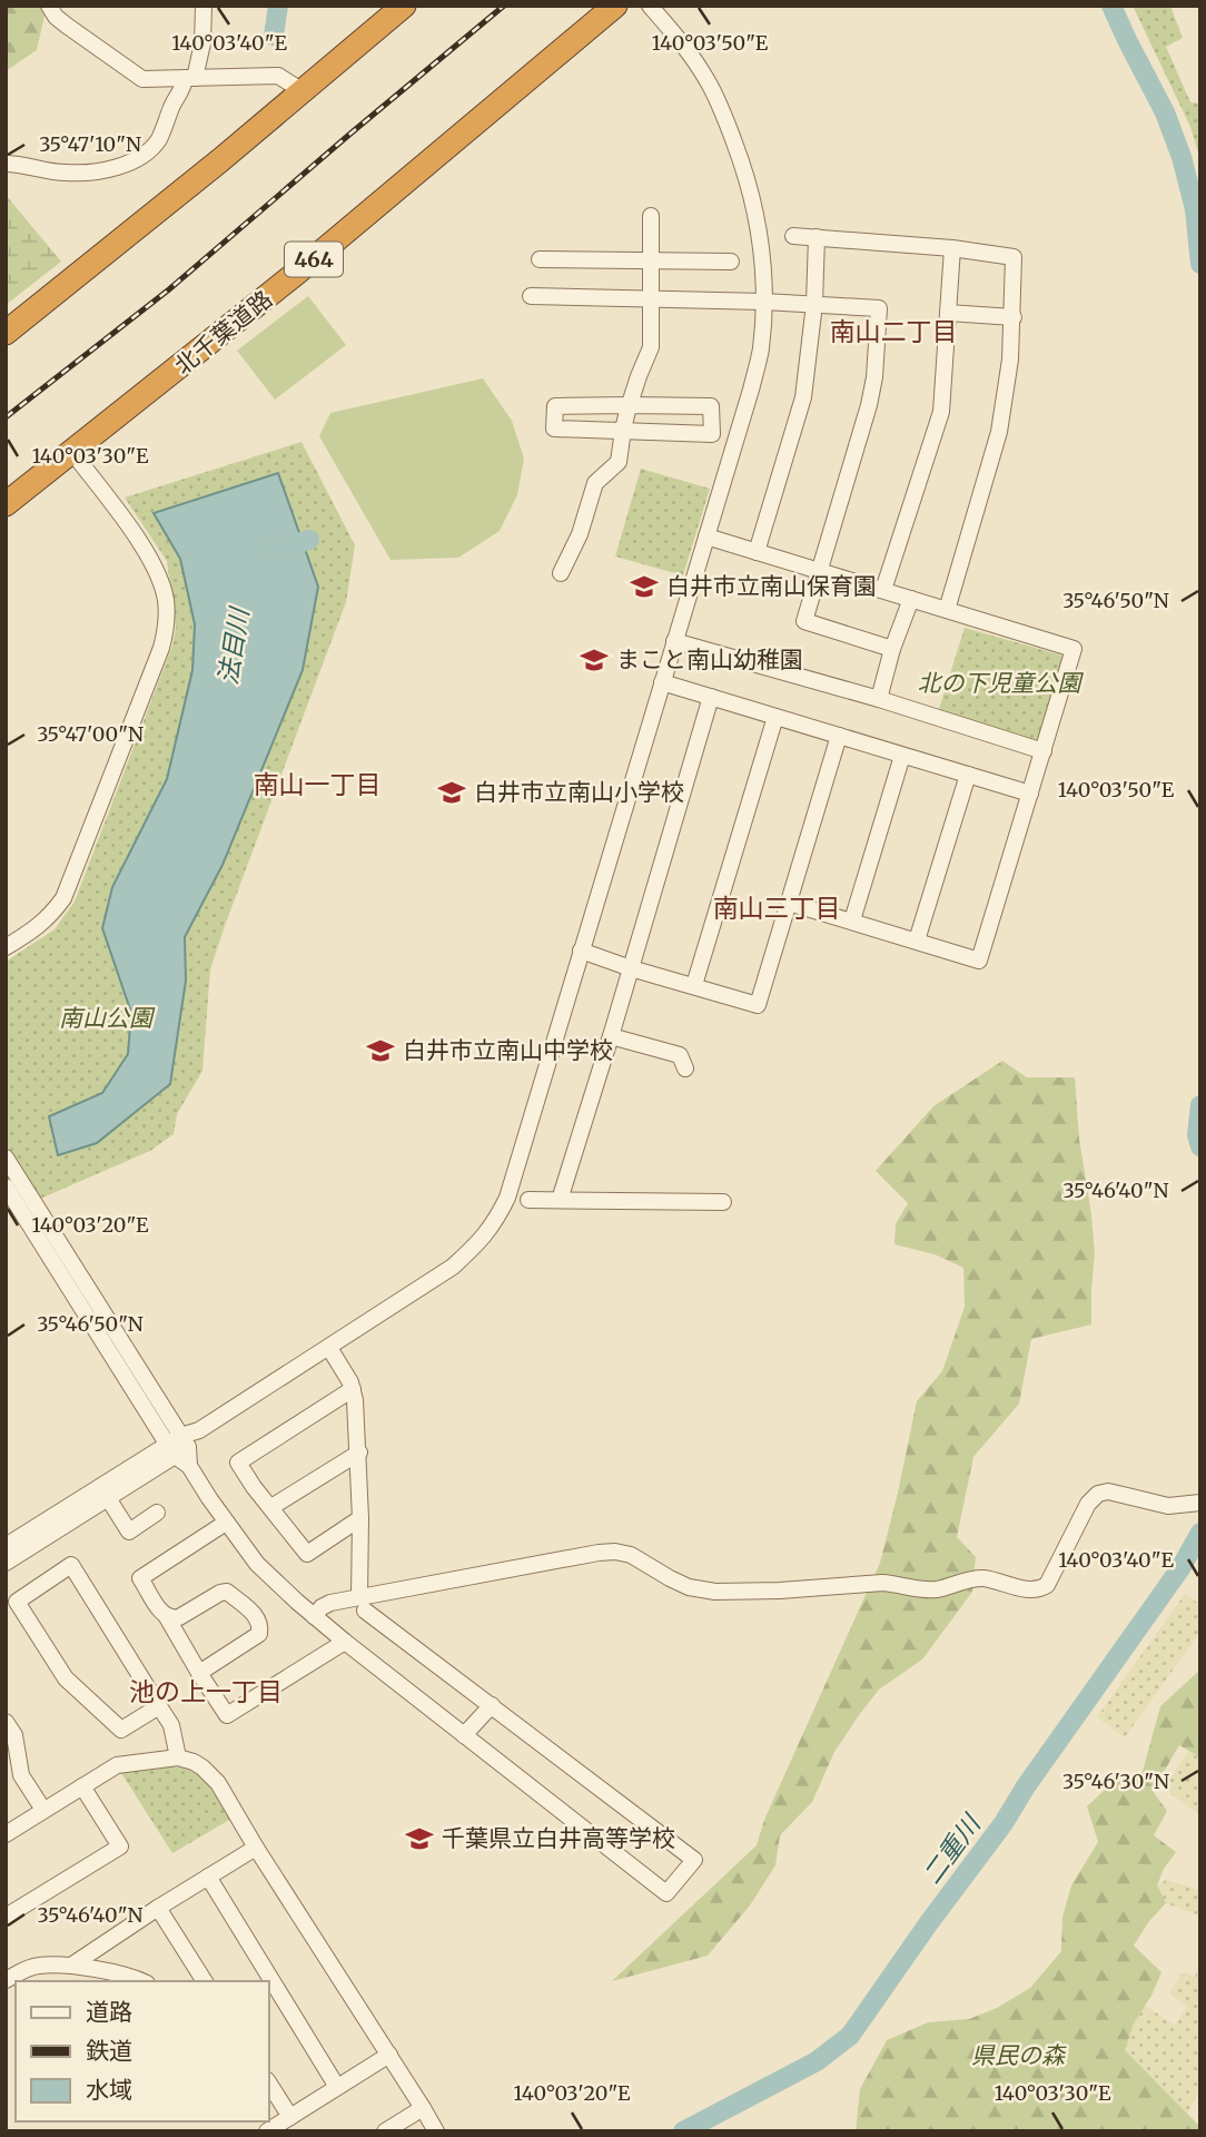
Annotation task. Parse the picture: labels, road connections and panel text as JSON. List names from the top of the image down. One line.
{"streets":{"highway":["464","北千葉道路"]},"districts":["南山二丁目","南山一丁目","南山三丁目","池の上一丁目"],"water":["法目川","二重川"],"parks":["北の下児童公園","南山公園","県民の森"],"places":{"school or university":["白井市立南山保育園","まこと南山幼稚園","白井市立南山小学校","白井市立南山中学校","千葉県立白井高等学校"]},"legend":["道路","鉄道","水域"],"coordinates":["140°03'40\"E","140°03'50\"E","35°47'10\"N","140°03'30\"E","35°46'50\"N","35°47'00\"N","35°46'40\"N","140°03'20\"E","35°46'30\"N"]}
